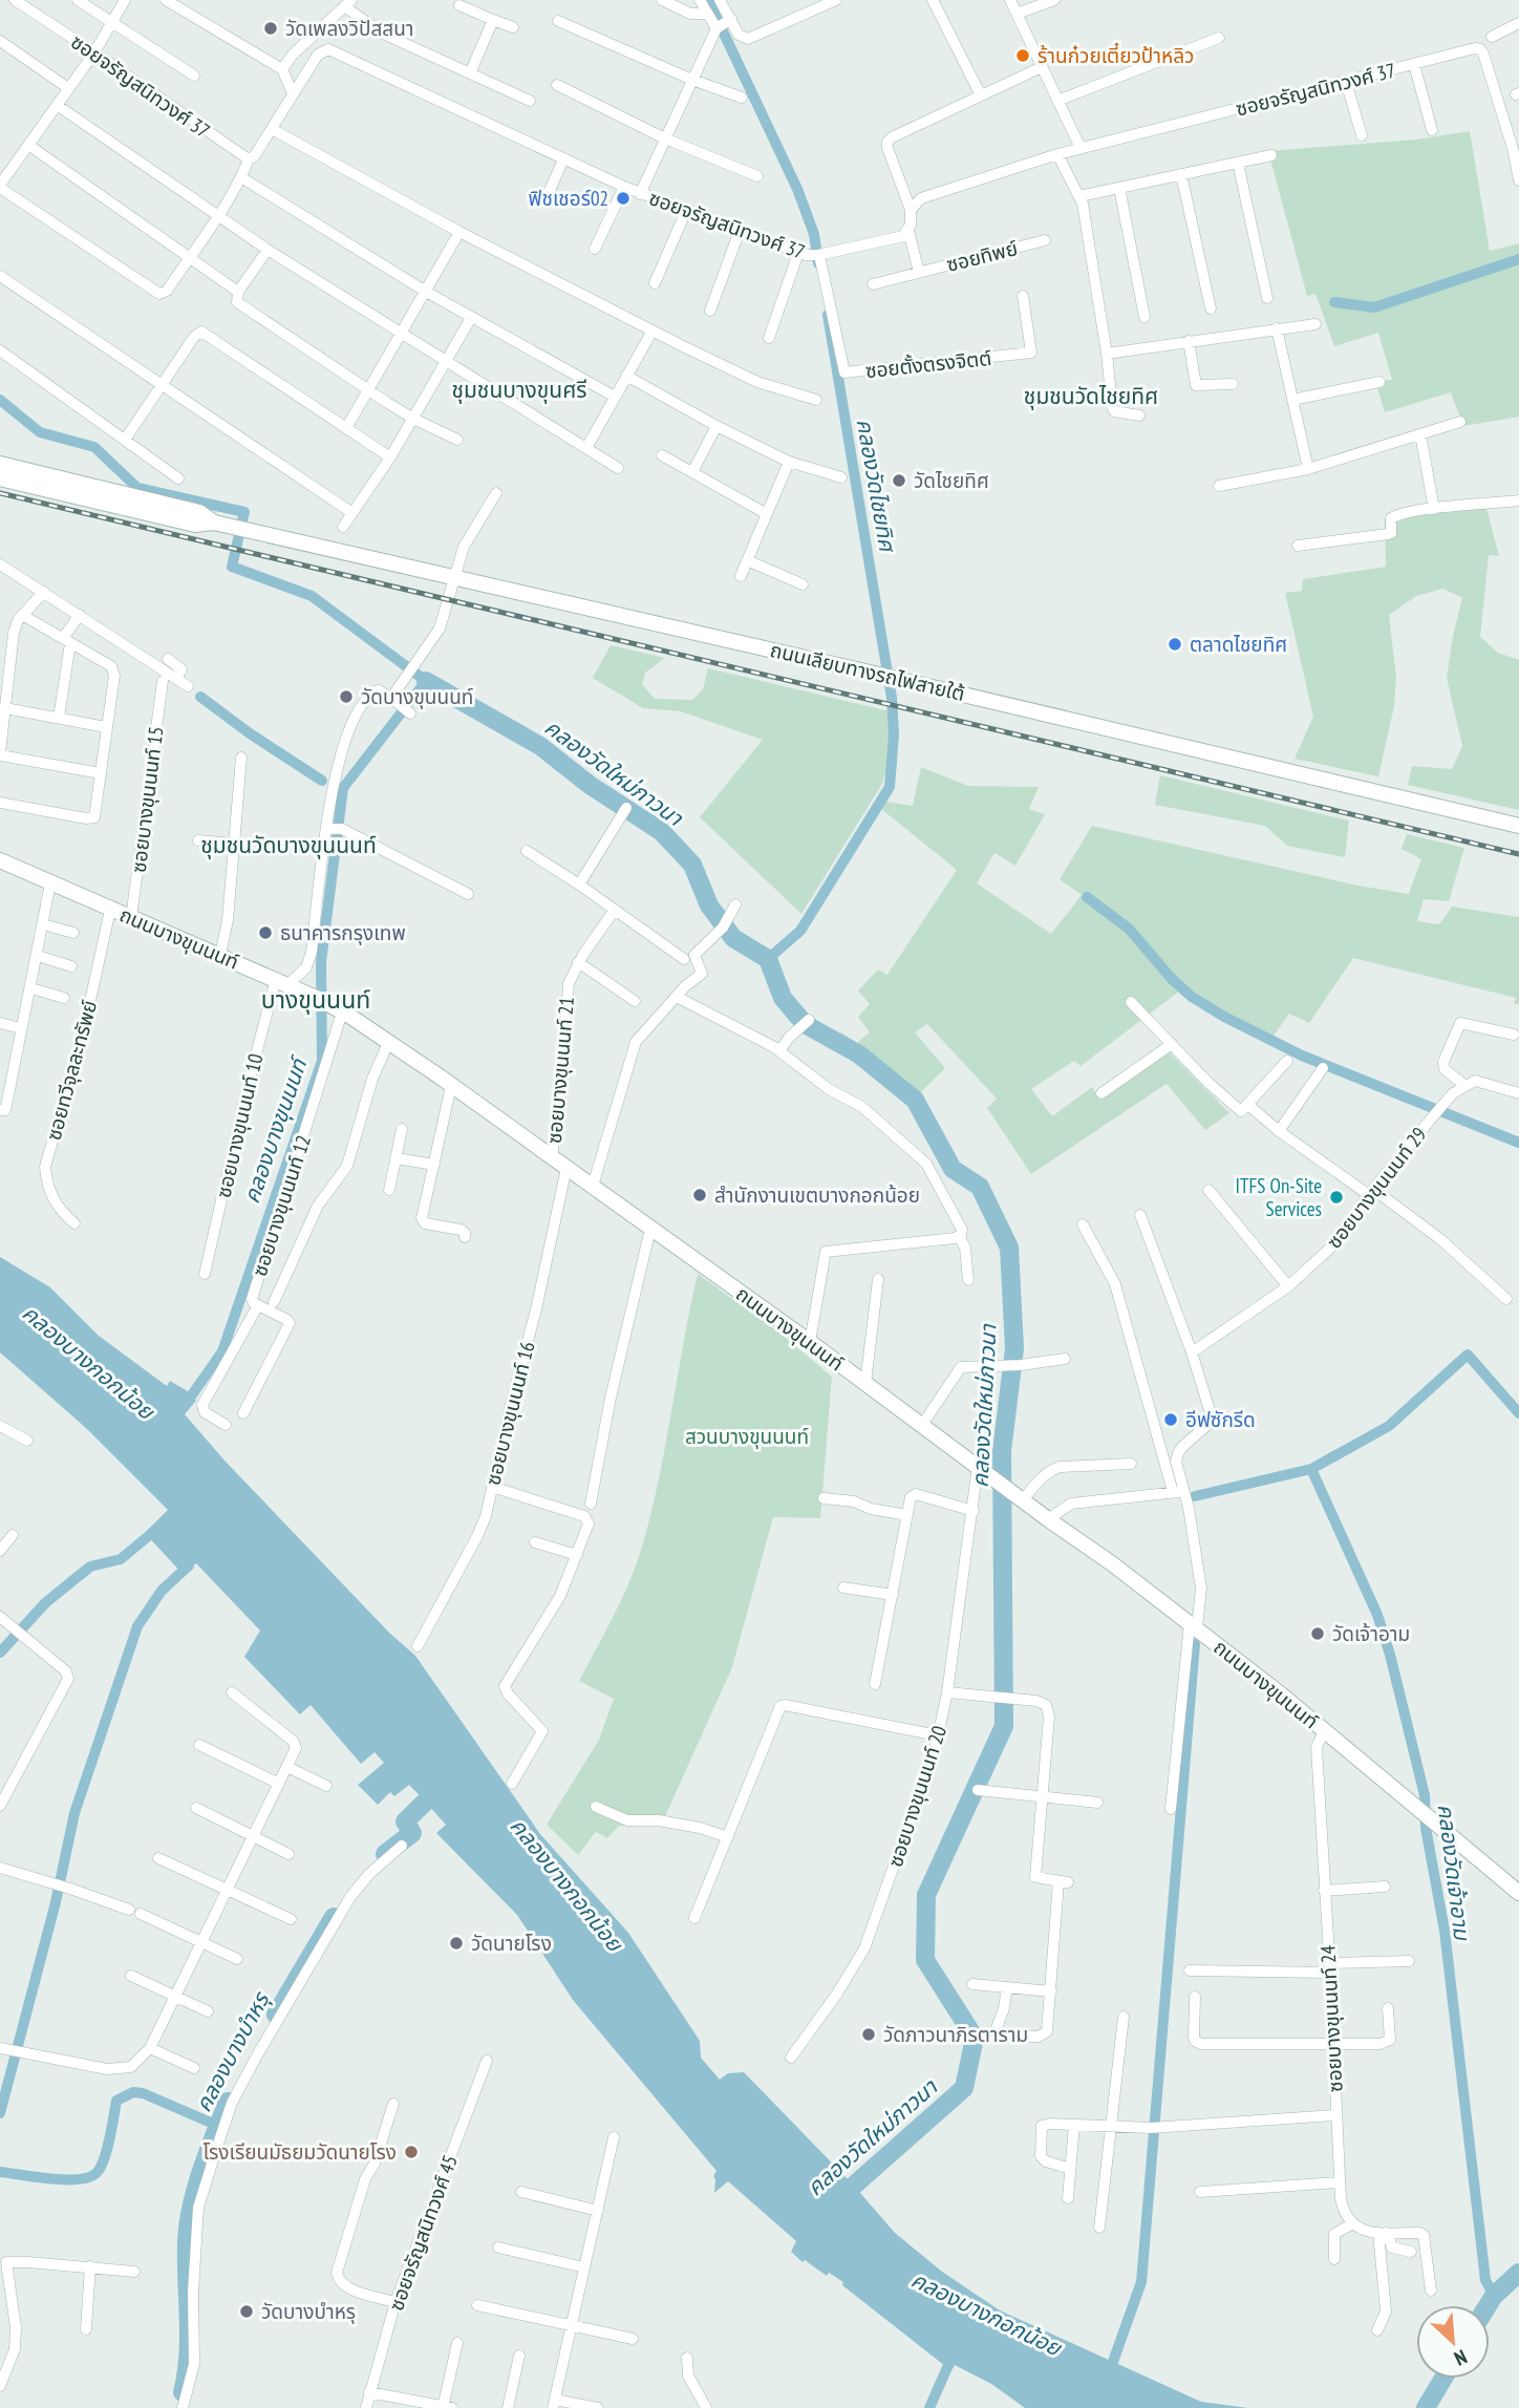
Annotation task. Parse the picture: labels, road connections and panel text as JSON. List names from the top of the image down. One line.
{"streets":{"street":["ซอยจรัญสนิทวงศ์ 37","ซอยทิพย์","ซอยตั้งตรงจิตต์","ถนนเลียบทางรถไฟสายใต้","ซอยบางขุนนนท์ 15","ถนนบางขุนนนท์","ซอยทวีจุลละทรัพย์","ซอยบางขุนนนท์ 21","ซอยบางขุนนนท์ 10","ซอยบางขุนนนท์ 29","ซอยบางขุนนนท์ 12","ซอยบางขุนนนท์ 16","ซอยบางขุนนนท์ 20","ซอยบางขุนนนท์ 24","ซอยจรัญสนิทวงศ์ 45"]},"crossings":[["ซอยจรัญสนิทวงศ์ 37","ซอยทิพย์"],["ซอยจรัญสนิทวงศ์ 37","ซอยตั้งตรงจิตต์"],["ซอยบางขุนนนท์ 15","ถนนบางขุนนนท์"],["ถนนบางขุนนนท์","ซอยทวีจุลละทรัพย์"],["ถนนบางขุนนนท์","ซอยบางขุนนนท์ 21"],["ถนนบางขุนนนท์","ซอยบางขุนนนท์ 10"],["ถนนบางขุนนนท์","ซอยบางขุนนนท์ 12"],["ถนนบางขุนนนท์","ซอยบางขุนนนท์ 16"],["ถนนบางขุนนนท์","ซอยบางขุนนนท์ 20"],["ถนนบางขุนนนท์","ซอยบางขุนนนท์ 24"]],"districts":["ชุมชนบางขุนศรี","ชุมชนวัดไชยทิศ","ชุมชนวัดบางขุนนนท์","บางขุนนนท์"],"water":["คลองวัดไชยทิศ","คลองวัดใหม่ภาวนา","คลองบางขุนนนท์","คลองบางกอกน้อย","คลองวัดเจ้าอาม","คลองบางบำหรุ"],"parks":["สวนบางขุนนนท์"],"places":["วัดเพลงวิปัสสนา","ร้านก๋วยเตี๋ยวป้าหลิว","ฟิชเชอร์02","วัดไชยทิศ","ตลาดไชยทิศ","วัดบางขุนนนท์","ธนาคารกรุงเทพ","สำนักงานเขตบางกอกน้อย","ITFS On-Site Services","อีฟซักรีด","วัดเจ้าอาม","วัดนายโรง","วัดภาวนาภิรตาราม","โรงเรียนมัธยมวัดนายโรง","วัดบางบำหรุ"],"north":"bottom right"}
